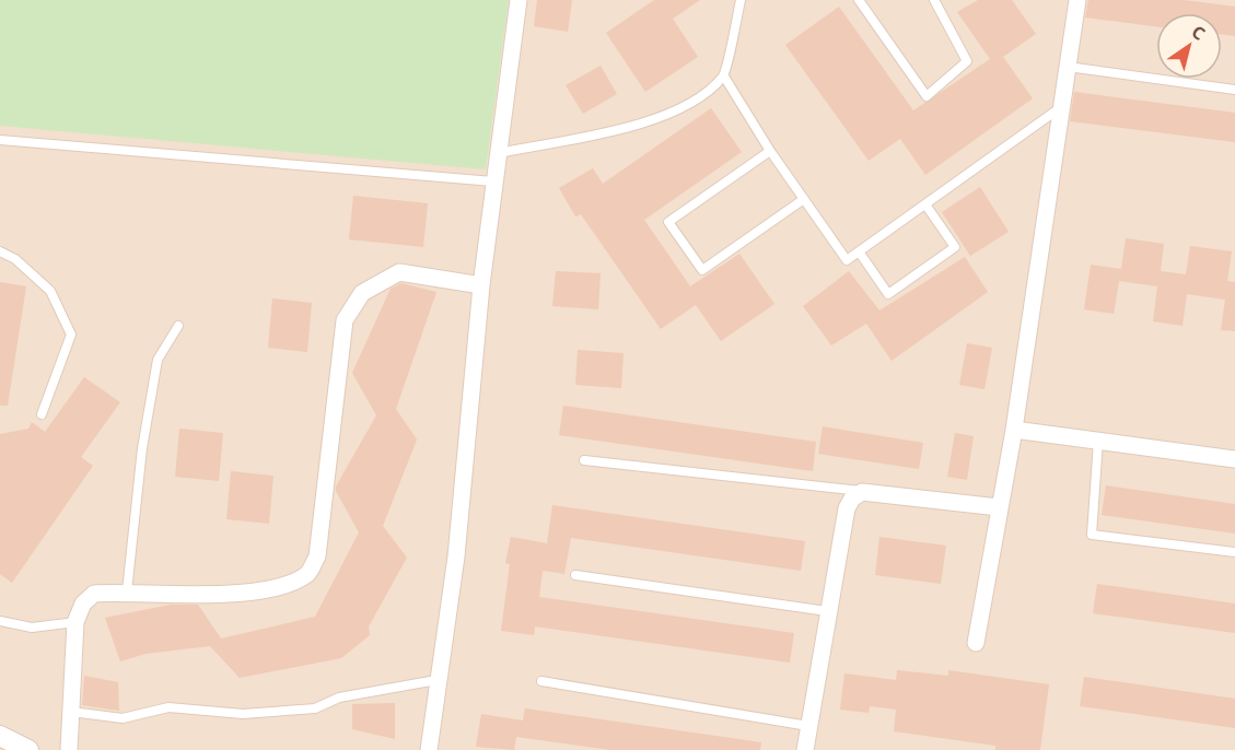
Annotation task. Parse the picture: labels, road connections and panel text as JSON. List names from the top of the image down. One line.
{"north":"top right"}
